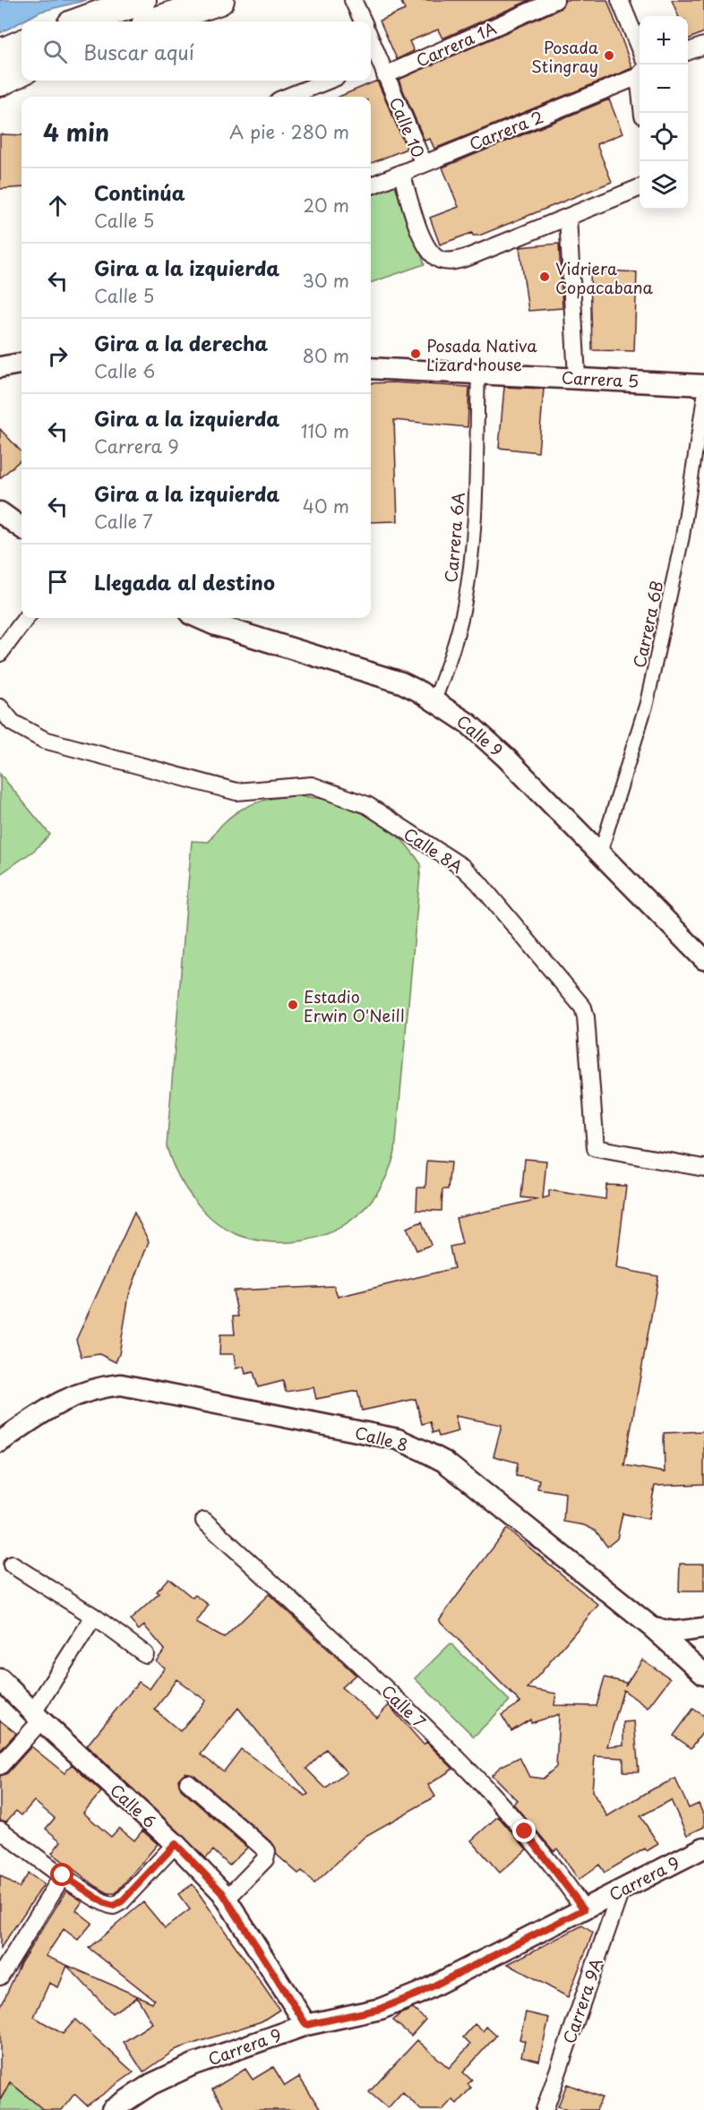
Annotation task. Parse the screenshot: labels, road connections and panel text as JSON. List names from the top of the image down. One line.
{"streets":{"street":["Carrera 1A","Calle 10","Carrera 2","Carrera 5","Carrera 6A","Carrera 6B","Calle 9","Calle 8A","Calle 8","Calle 7","Calle 6","Carrera 9","Carrera 9A"]},"crossings":[["Carrera 1A","Calle 10"],["Calle 10","Carrera 2"],["Carrera 5","Carrera 6A"],["Carrera 6A","Calle 9"],["Carrera 6B","Calle 9"],["Calle 7","Carrera 9"],["Calle 6","Carrera 9"],["Carrera 9","Carrera 9A"]],"places":["Posada Stingray","Vidriera Copacabana","Posada Nativa Lizard house","Estadio Erwin O'Neill"],"page":{"map_buttons":["+","−"],"search":"Buscar aquí","heading":["4 min","A pie · 280 m"],"list":[["Continúa","Calle 5","20 m"],["Gira a la izquierda","Calle 5","30 m"],["Gira a la derecha","Calle 6","80 m"],["Gira a la izquierda","Carrera 9","110 m"],["Gira a la izquierda","Calle 7","40 m"],"Llegada al destino"]}}
